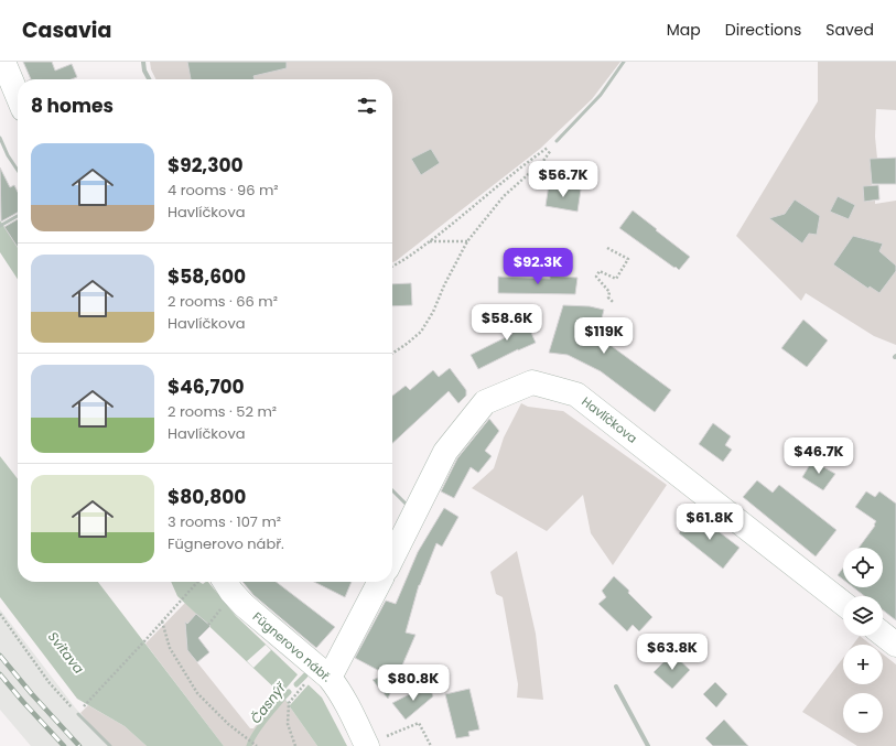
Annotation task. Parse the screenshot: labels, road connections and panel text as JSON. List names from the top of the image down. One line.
{"streets":{"main road":["Havlíčkova","Fügnerovo nábř."]},"water":["Svitava","Časnýř"],"page":{"header":"Casavia","nav":["Map","Directions","Saved"],"heading":"8 homes","list":[{"name":"$92,300","note":"4 rooms · 96 m² · Havlíčkova"},{"name":"$58,600","note":"2 rooms · 66 m² · Havlíčkova"},{"name":"$46,700","note":"2 rooms · 52 m² · Havlíčkova"},{"name":"$80,800","note":"3 rooms · 107 m² · Fügnerovo nábř."}],"price":["$56.7K","$92.3K","$58.6K","$119K","$46.7K","$61.8K","$63.8K","$80.8K"],"map_buttons":["+","−"]}}
